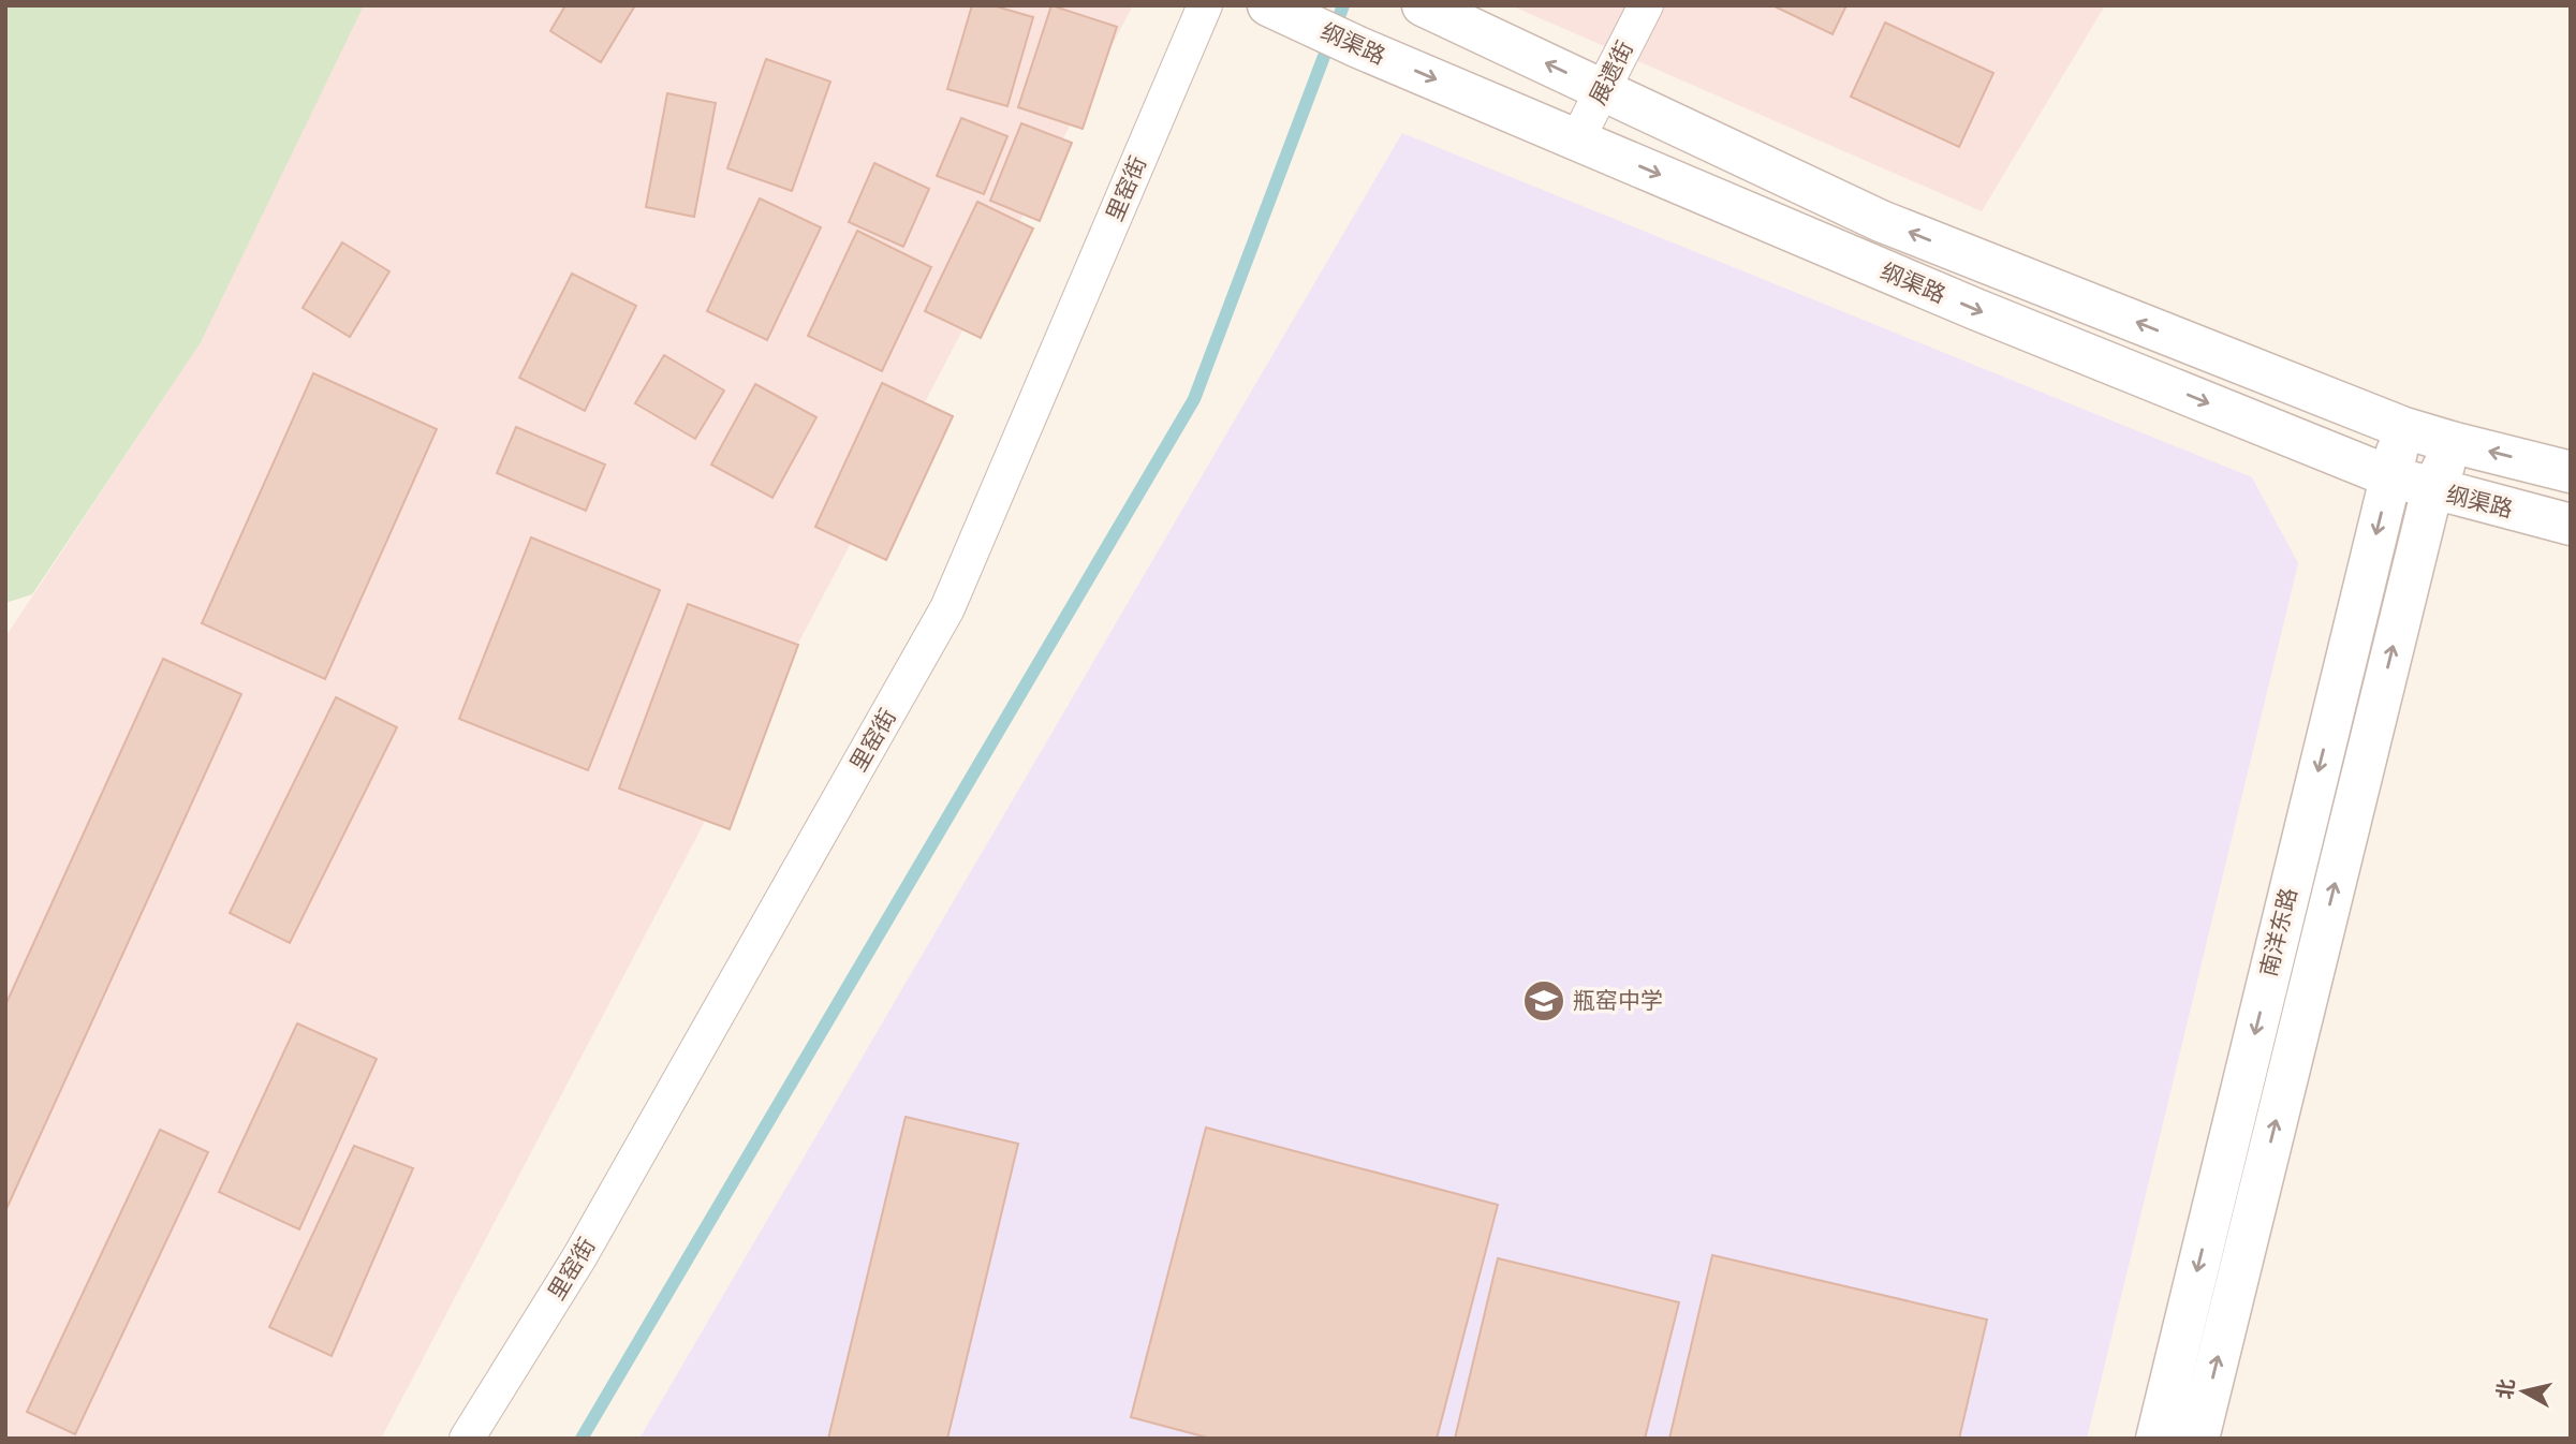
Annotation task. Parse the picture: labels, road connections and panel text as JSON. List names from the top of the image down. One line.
{"streets":{"street":["纲渠路","展遗街","里窑街","南洋东路"]},"crossings":[["纲渠路","展遗街"],["纲渠路","南洋东路"]],"places":{"school or university":["瓶窑中学"]},"north":"left"}
